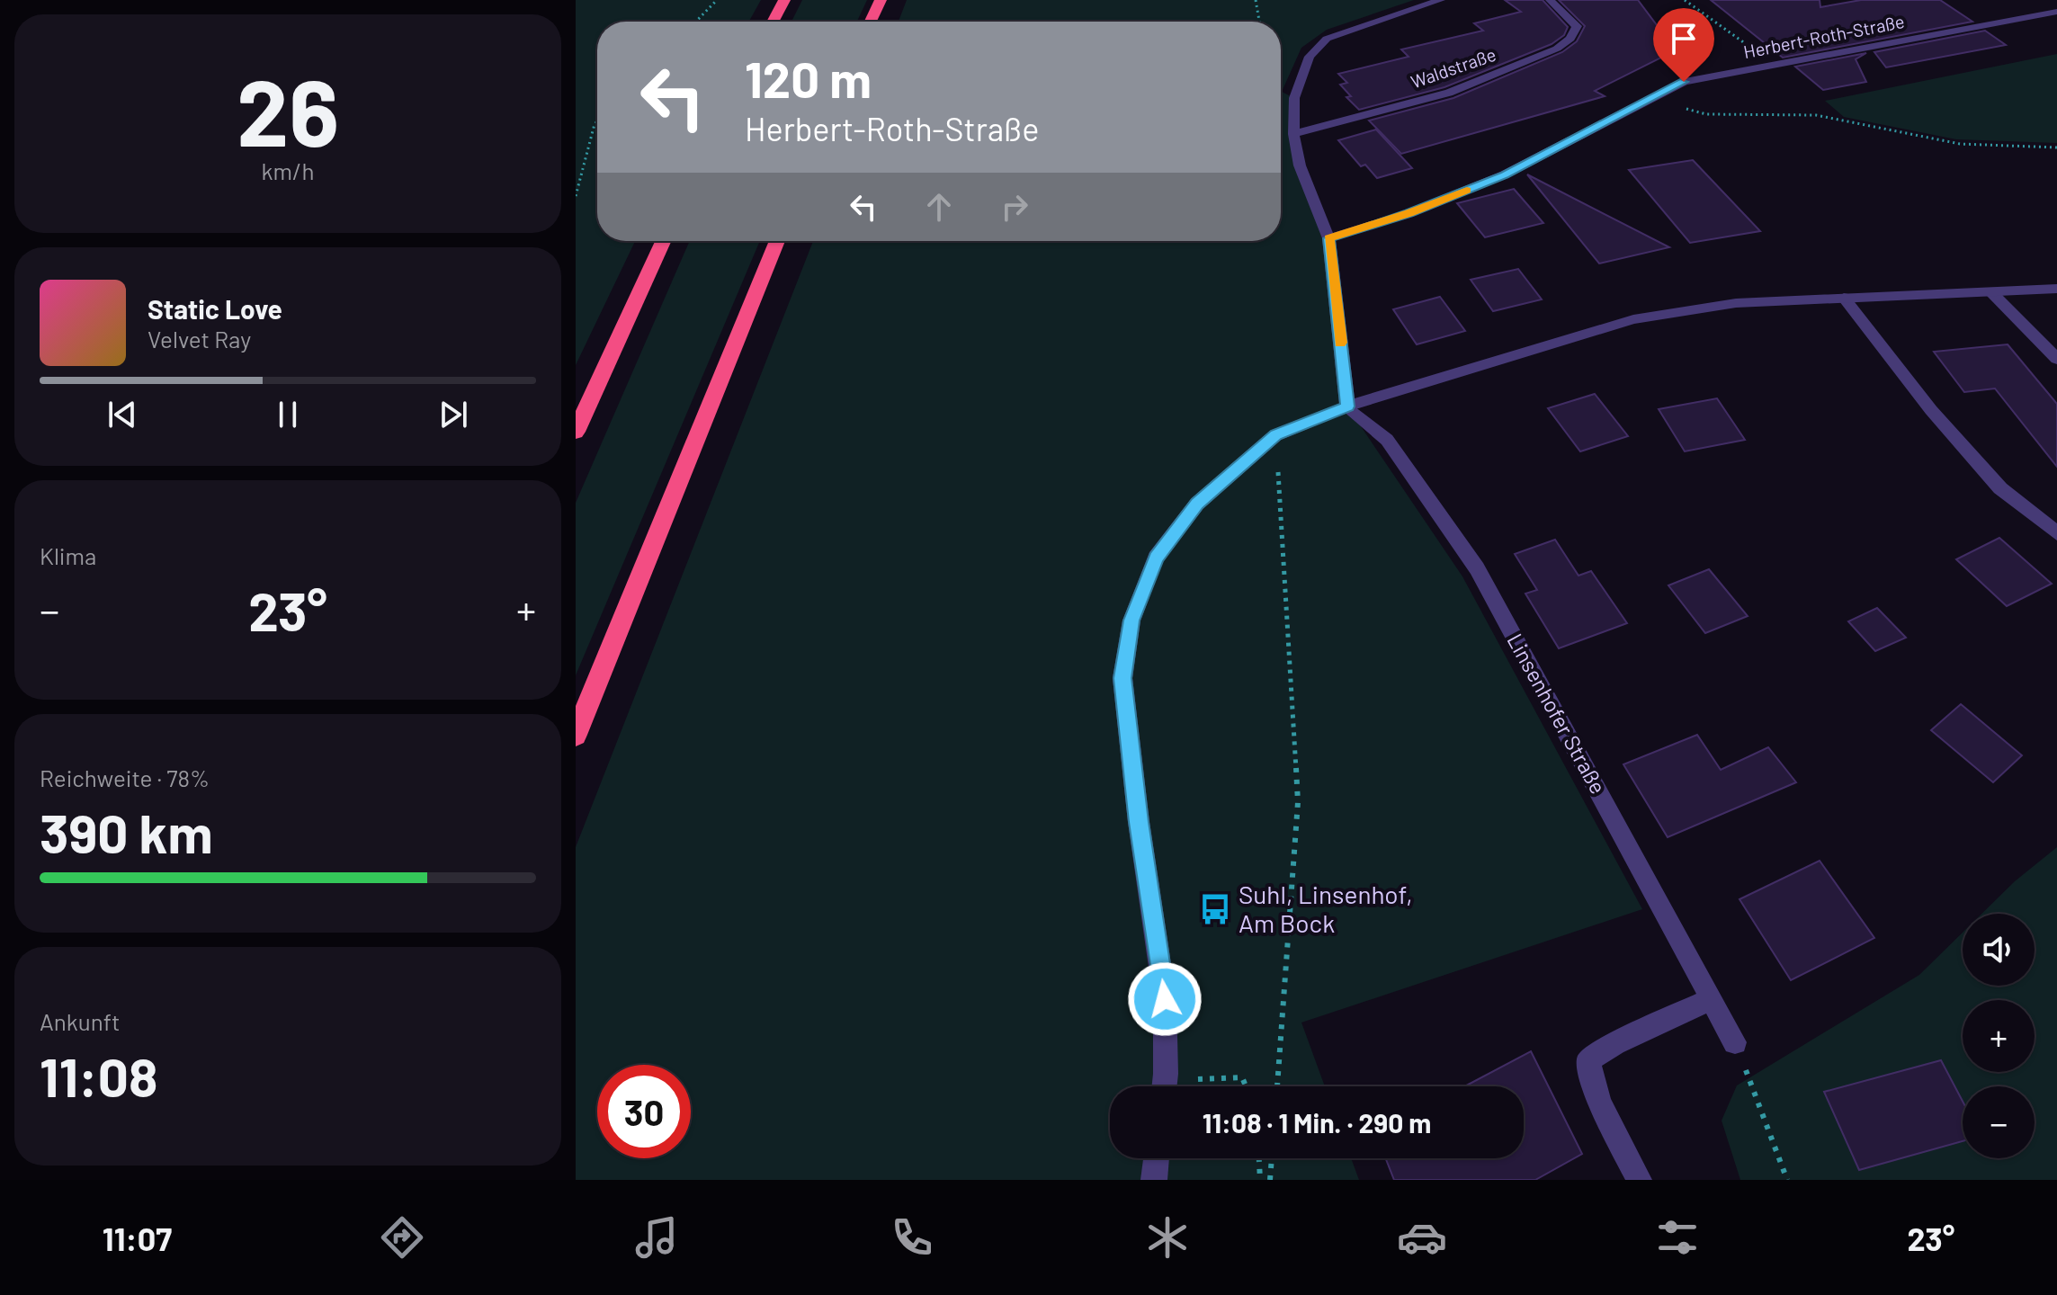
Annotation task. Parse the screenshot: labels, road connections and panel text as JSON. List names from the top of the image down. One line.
{"streets":{"street":["Herbert-Roth-Straße","Waldstraße","Linsenhofer Straße"]},"places":{"bus stop":["Suhl, Linsenhof, Am Bock"]},"page":{"tile":[["26","km/h"],"Klima",["Reichweite · 78%","390 km"],["Ankunft","11:08"]],"turn":["120 m","Herbert-Roth-Straße"],"song":["Static Love","Velvet Ray"],"heat":["−","23°","+"],"map_buttons":["+","−"],"limit":"30","trip":"11:08 · 1 Min. · 290 m","tabs":["11:07","23°"]}}
